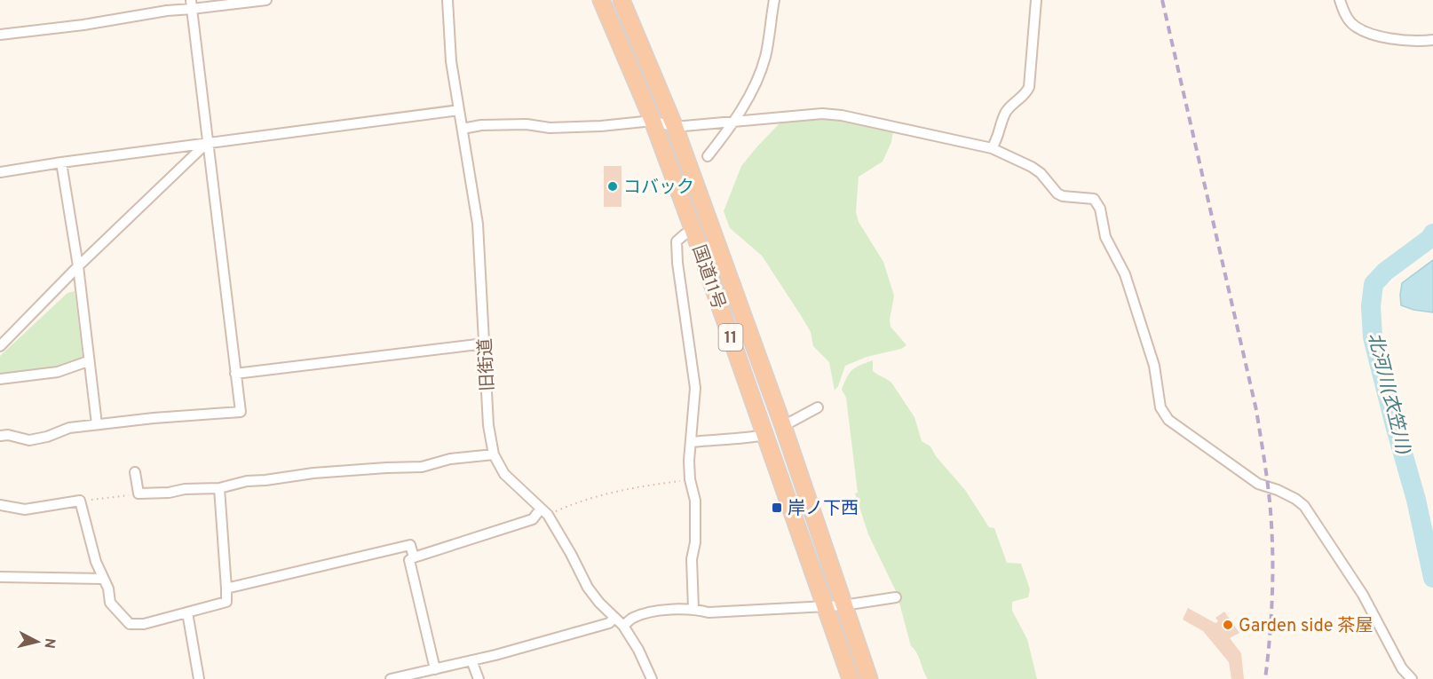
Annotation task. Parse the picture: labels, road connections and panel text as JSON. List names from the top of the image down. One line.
{"streets":{"highway":["国道11号","11"],"street":["旧街道"]},"water":["北河川(衣笠川)"],"places":{"other":["コバック","Garden side 茶屋"],"transit":["岸ノ下西"]},"north":"right"}
